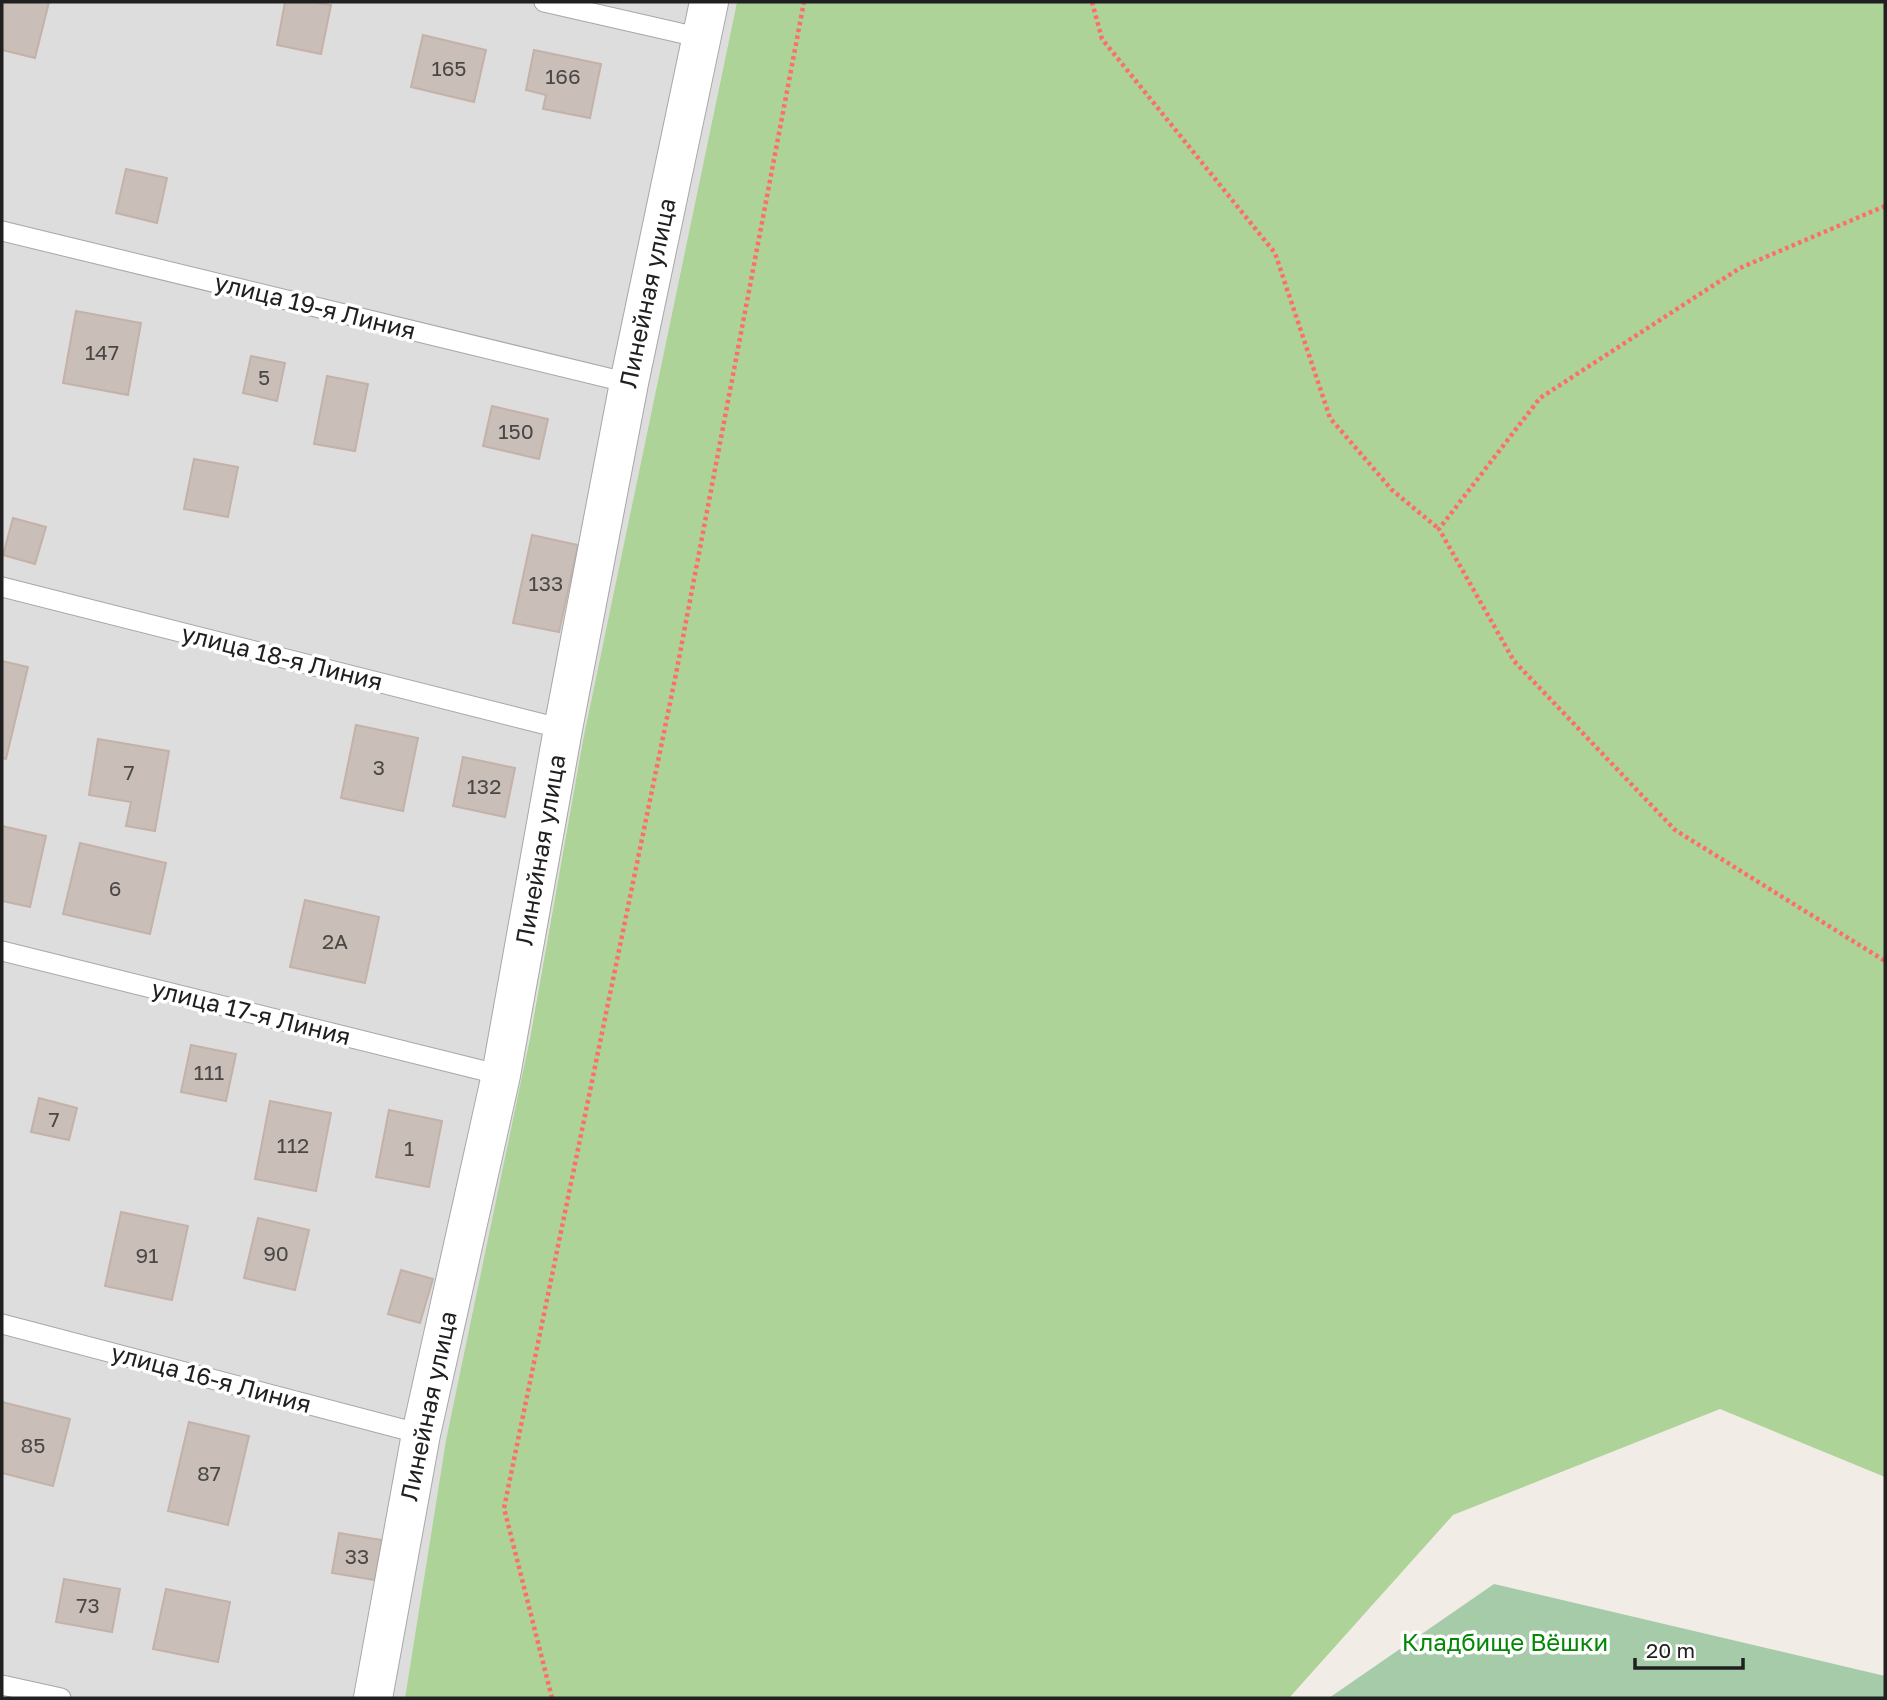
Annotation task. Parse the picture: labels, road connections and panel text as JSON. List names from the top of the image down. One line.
{"streets":{"street":["Линейная улица"],"lane":["улица 19-я Линия","улица 18-я Линия","улица 17-я Линия","улица 16-я Линия"]},"crossings":[["Линейная улица","улица 19-я Линия"],["Линейная улица","улица 18-я Линия"],["Линейная улица","улица 17-я Линия"],["Линейная улица","улица 16-я Линия"]],"parks":["Кладбище Вёшки"],"house_numbers":["165","166","147","5","150","133","3","7","132","6","2А","111","7","112","1","90","91","85","87","33","73"],"scale_bar":"20 m"}
